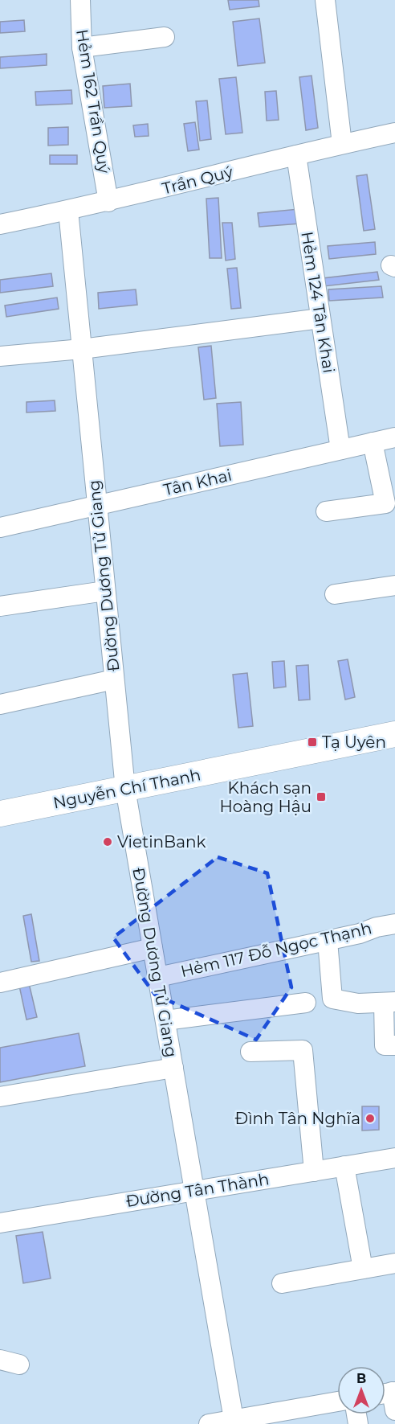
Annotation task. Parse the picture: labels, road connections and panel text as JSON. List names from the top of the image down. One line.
{"streets":{"main road":["Nguyễn Chí Thanh"],"street":["Hẻm 162 Trần Quý","Trần Quý","Hẻm 124 Tân Khai","Tân Khai","Đường Dương Tử Giang","Hẻm 117 Đỗ Ngọc Thạnh","Đường Tân Thành"]},"crossings":[["Hẻm 162 Trần Quý","Trần Quý"],["Trần Quý","Hẻm 124 Tân Khai"],["Trần Quý","Đường Dương Tử Giang"],["Hẻm 124 Tân Khai","Tân Khai"],["Tân Khai","Đường Dương Tử Giang"],["Đường Dương Tử Giang","Nguyễn Chí Thanh"],["Đường Dương Tử Giang","Hẻm 117 Đỗ Ngọc Thạnh"],["Đường Dương Tử Giang","Đường Tân Thành"]],"places":{"transit":["Tạ Uyên","Khách sạn Hoàng Hậu"],"other":["VietinBank","Đình Tân Nghĩa"]},"north":"top"}
